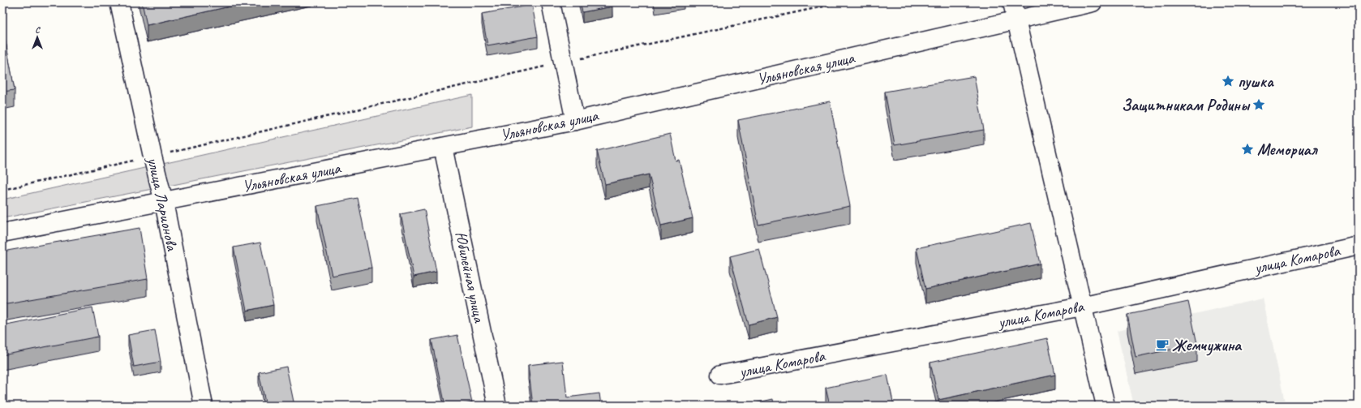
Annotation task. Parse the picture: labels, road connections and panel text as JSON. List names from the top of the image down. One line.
{"streets":{"street":["Ульяновская улица","улица Ларионова","улица Комарова","Юбилейная улица"]},"crossings":[["Ульяновская улица","улица Ларионова"],["Ульяновская улица","Юбилейная улица"]],"places":{"place":["пушка","Защитникам Родины","Мемориал"],"cafe":["Жемчужина"]},"north":"top"}
